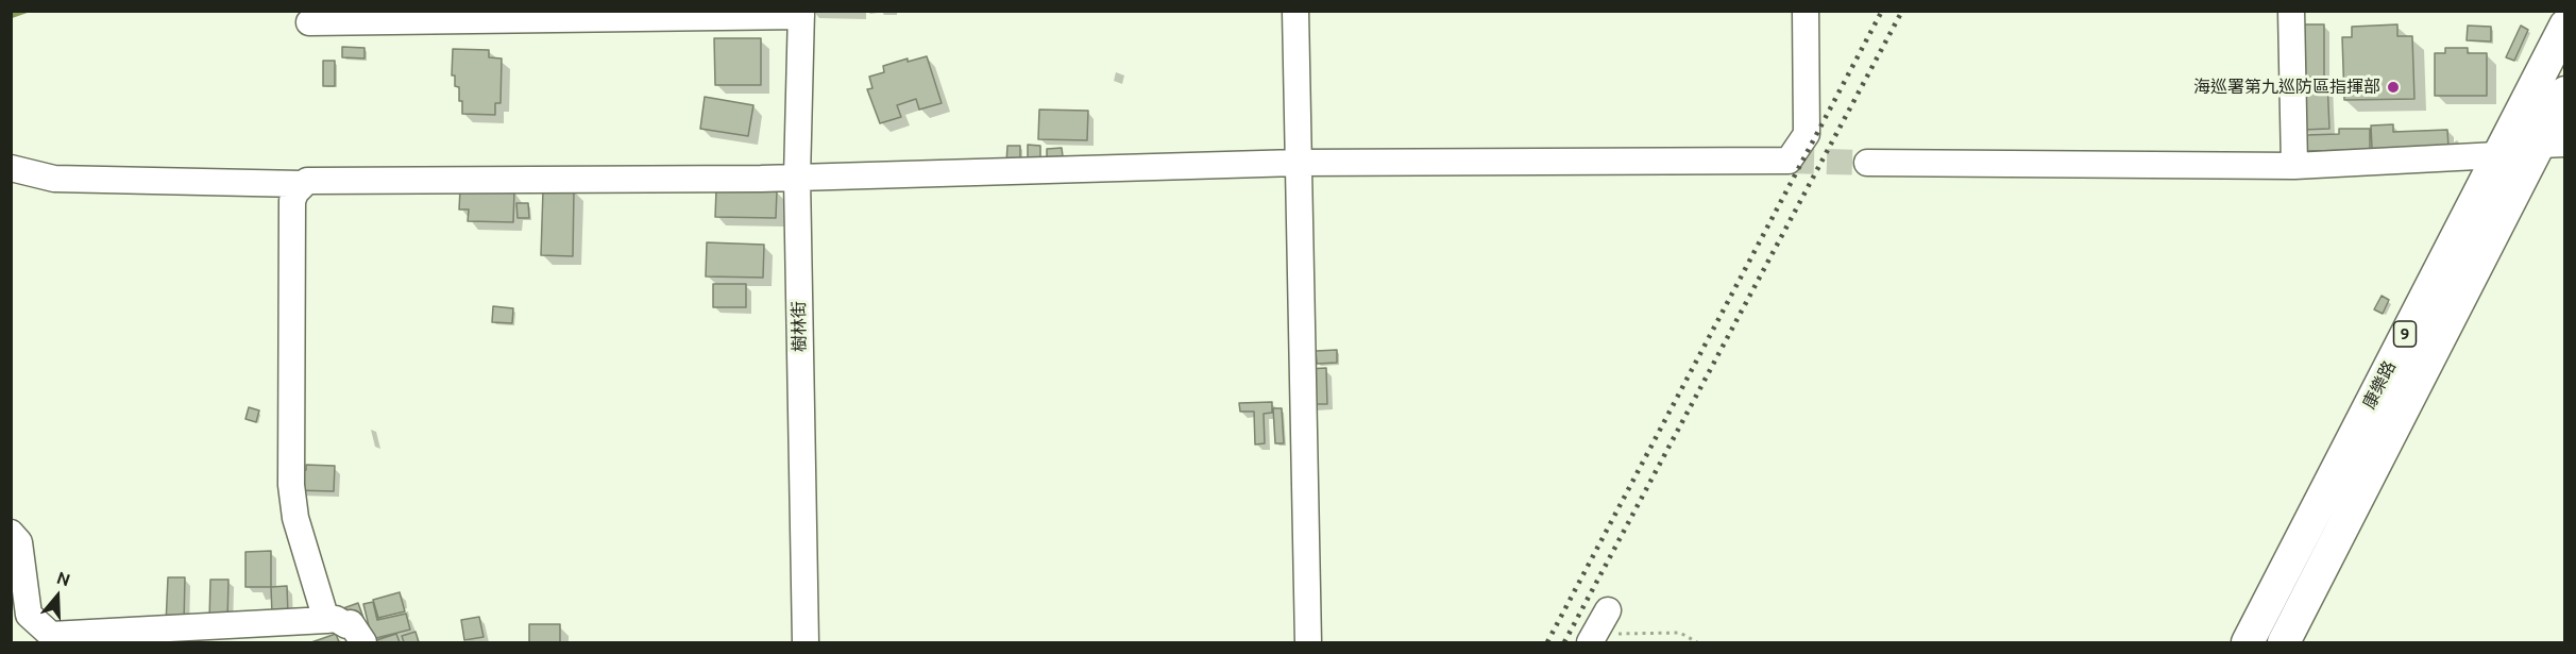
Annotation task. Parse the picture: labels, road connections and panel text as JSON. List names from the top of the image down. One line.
{"streets":{"main road":["9","康樂路"],"street":["樹林街"]},"places":["海巡署第九巡防區指揮部"],"north":"top"}
